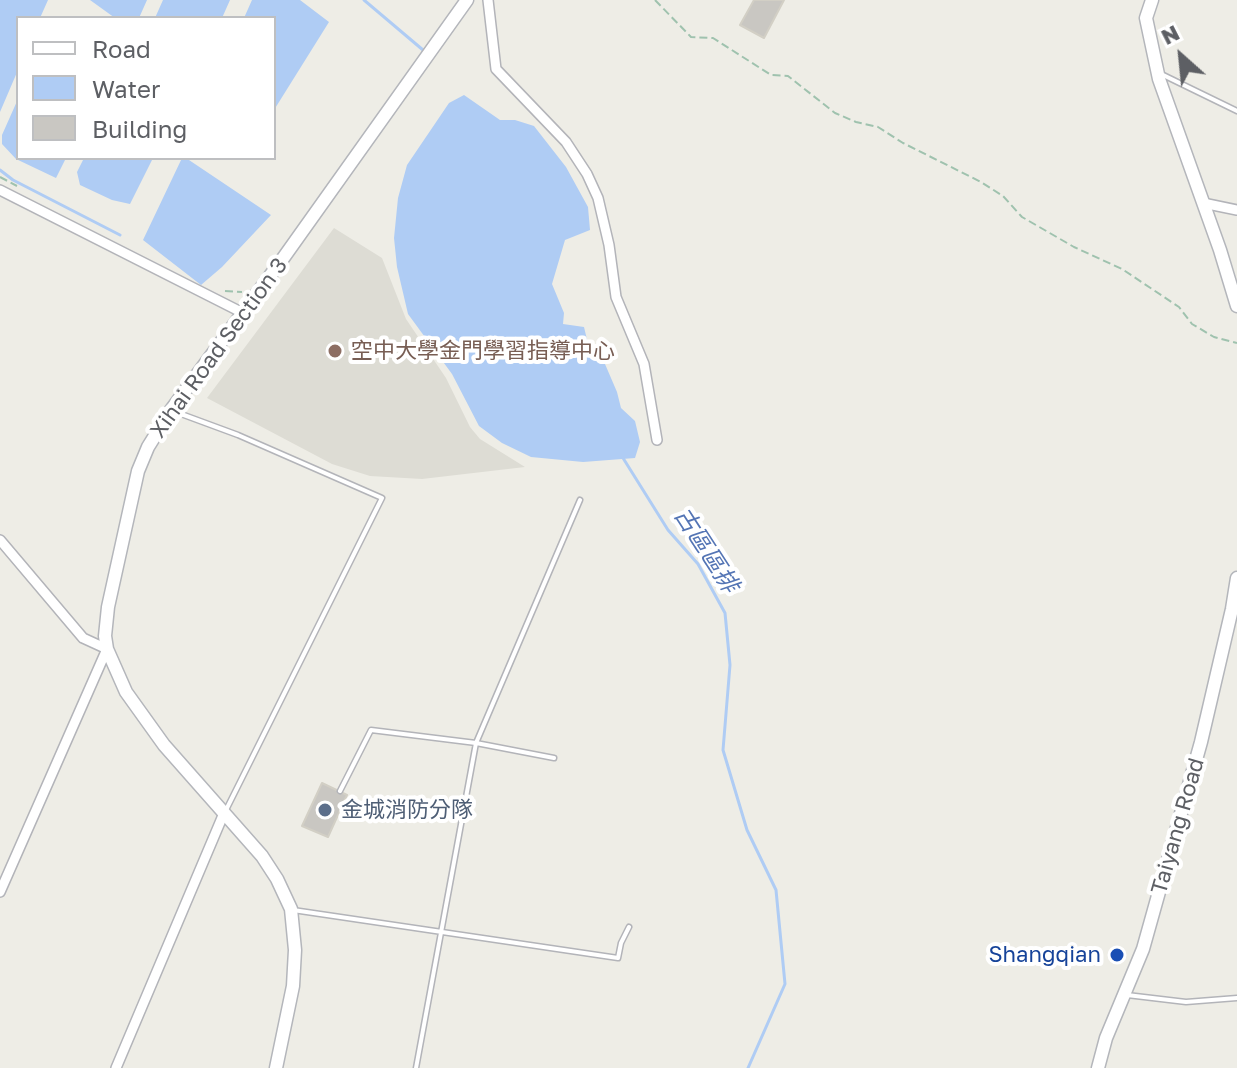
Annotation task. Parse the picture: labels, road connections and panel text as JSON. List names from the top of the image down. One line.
{"streets":{"main road":["Xihai Road Section 3","Taiyang Road"]},"water":["古區區排"],"places":["空中大學金門學習指導中心","金城消防分隊","Shangqian"],"legend":["Road","Water","Building"],"north":"top left"}
